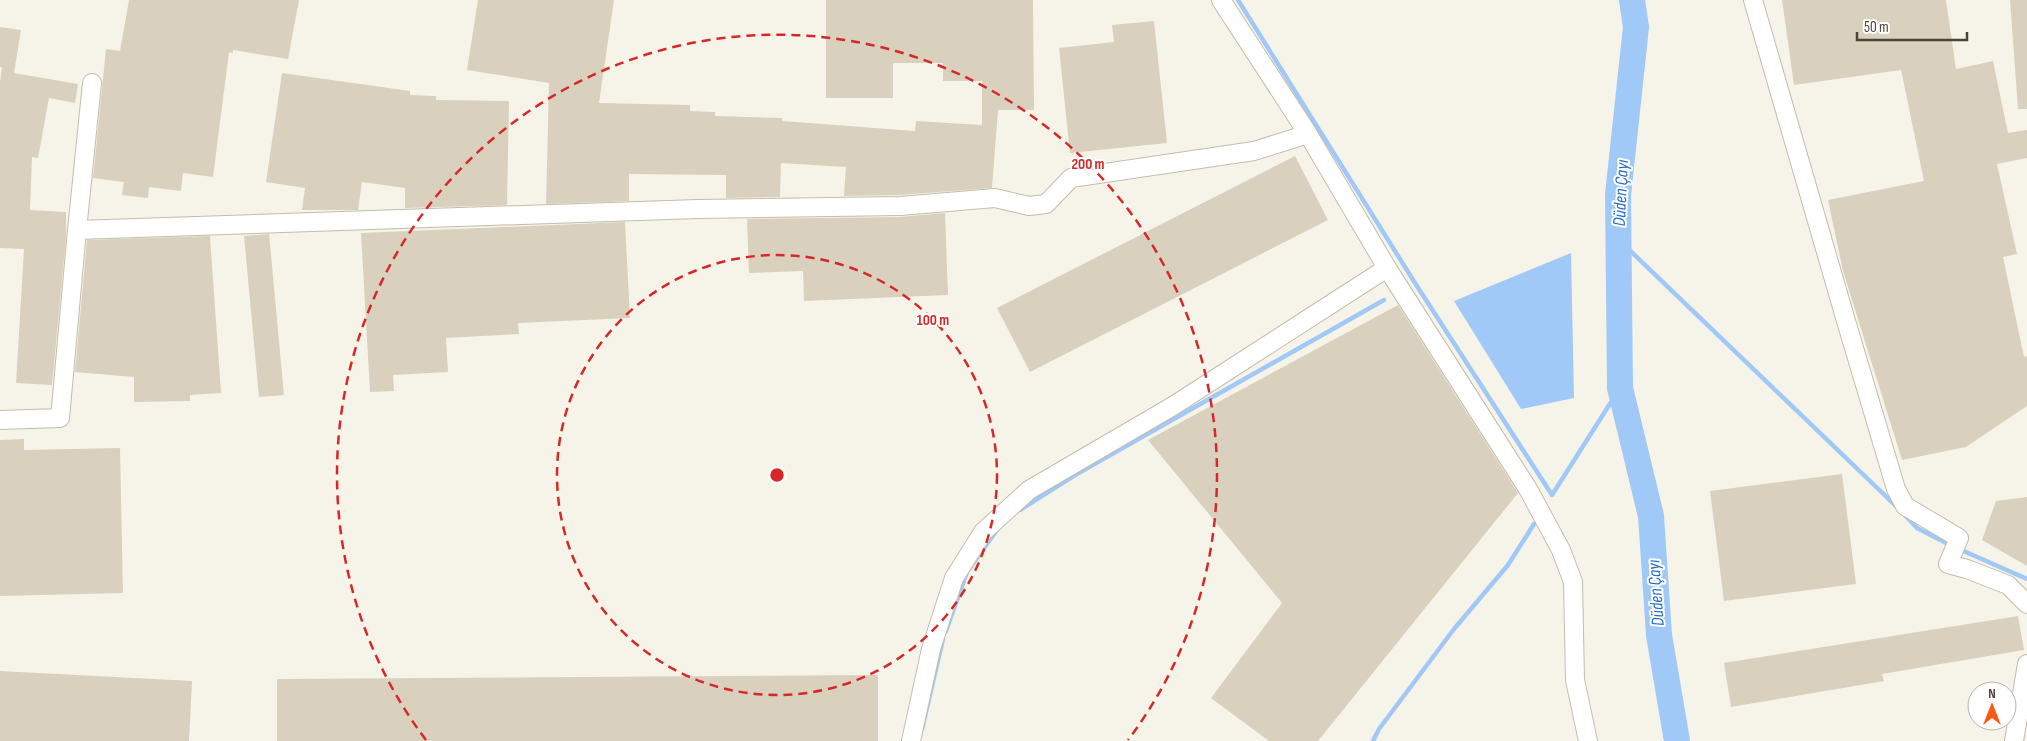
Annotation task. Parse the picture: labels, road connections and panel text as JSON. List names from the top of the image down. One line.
{"water":["Düden Çayı"],"scale_bar":"50 m","north":"top","rings":["200 m","100 m"]}
